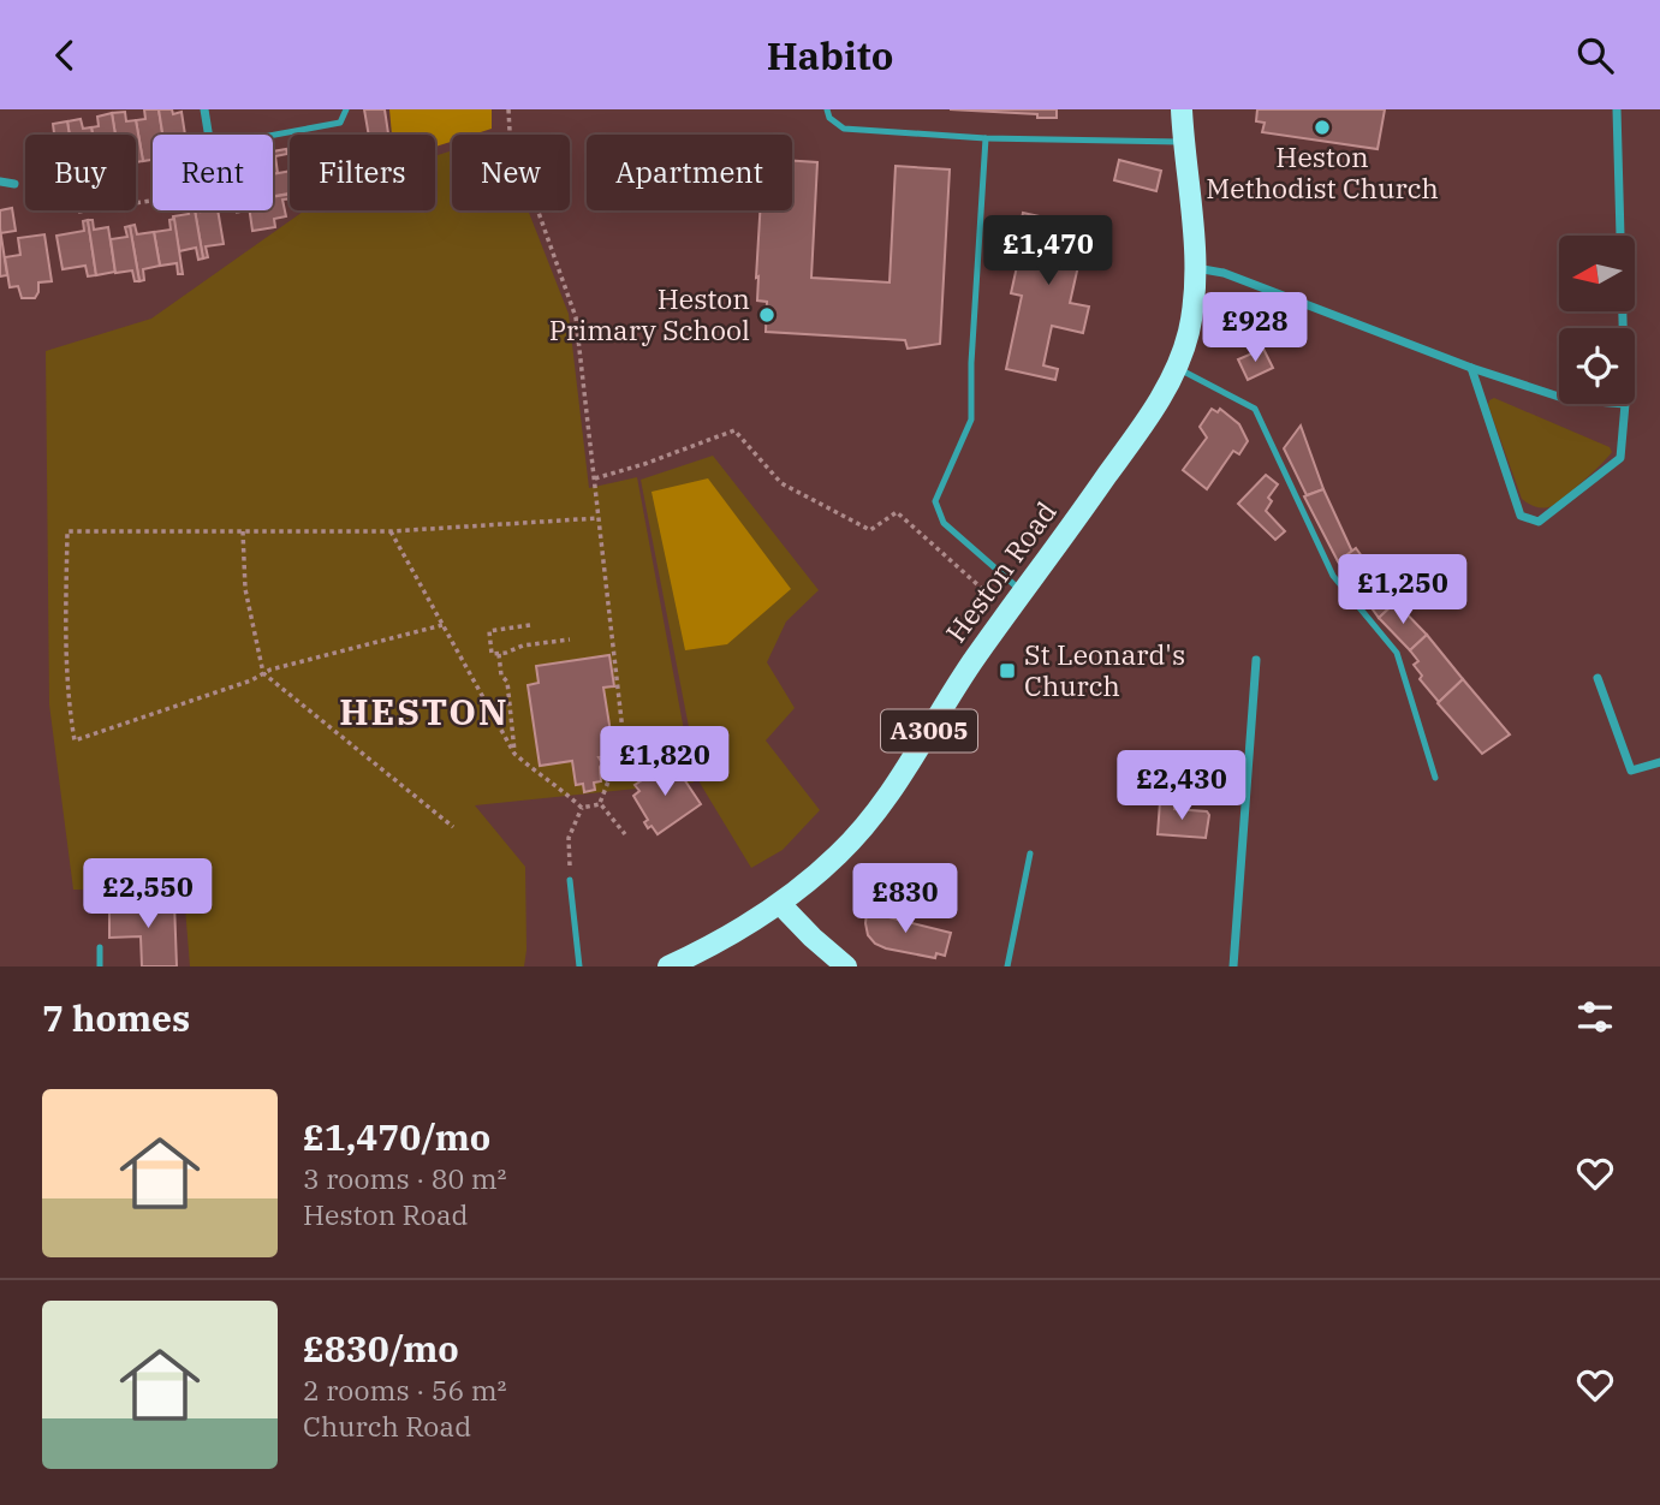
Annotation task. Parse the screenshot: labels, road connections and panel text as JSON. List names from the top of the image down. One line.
{"streets":{"main road":["Heston Road","A3005"]},"districts":["HESTON"],"places":{"other":["Heston Methodist Church","Heston Primary School"],"transit":["St Leonard's Church"]},"north":"left","page":{"header":"Habito","chip":["Buy","Rent","Filters","New","Apartment"],"price":["£1,470","£928","£1,250","£1,820","£2,430","£2,550","£830"],"heading":"7 homes","list":[{"name":"£1,470/mo","note":"3 rooms · 80 m² · Heston Road"},{"name":"£830/mo","note":"2 rooms · 56 m² · Church Road"}]}}
